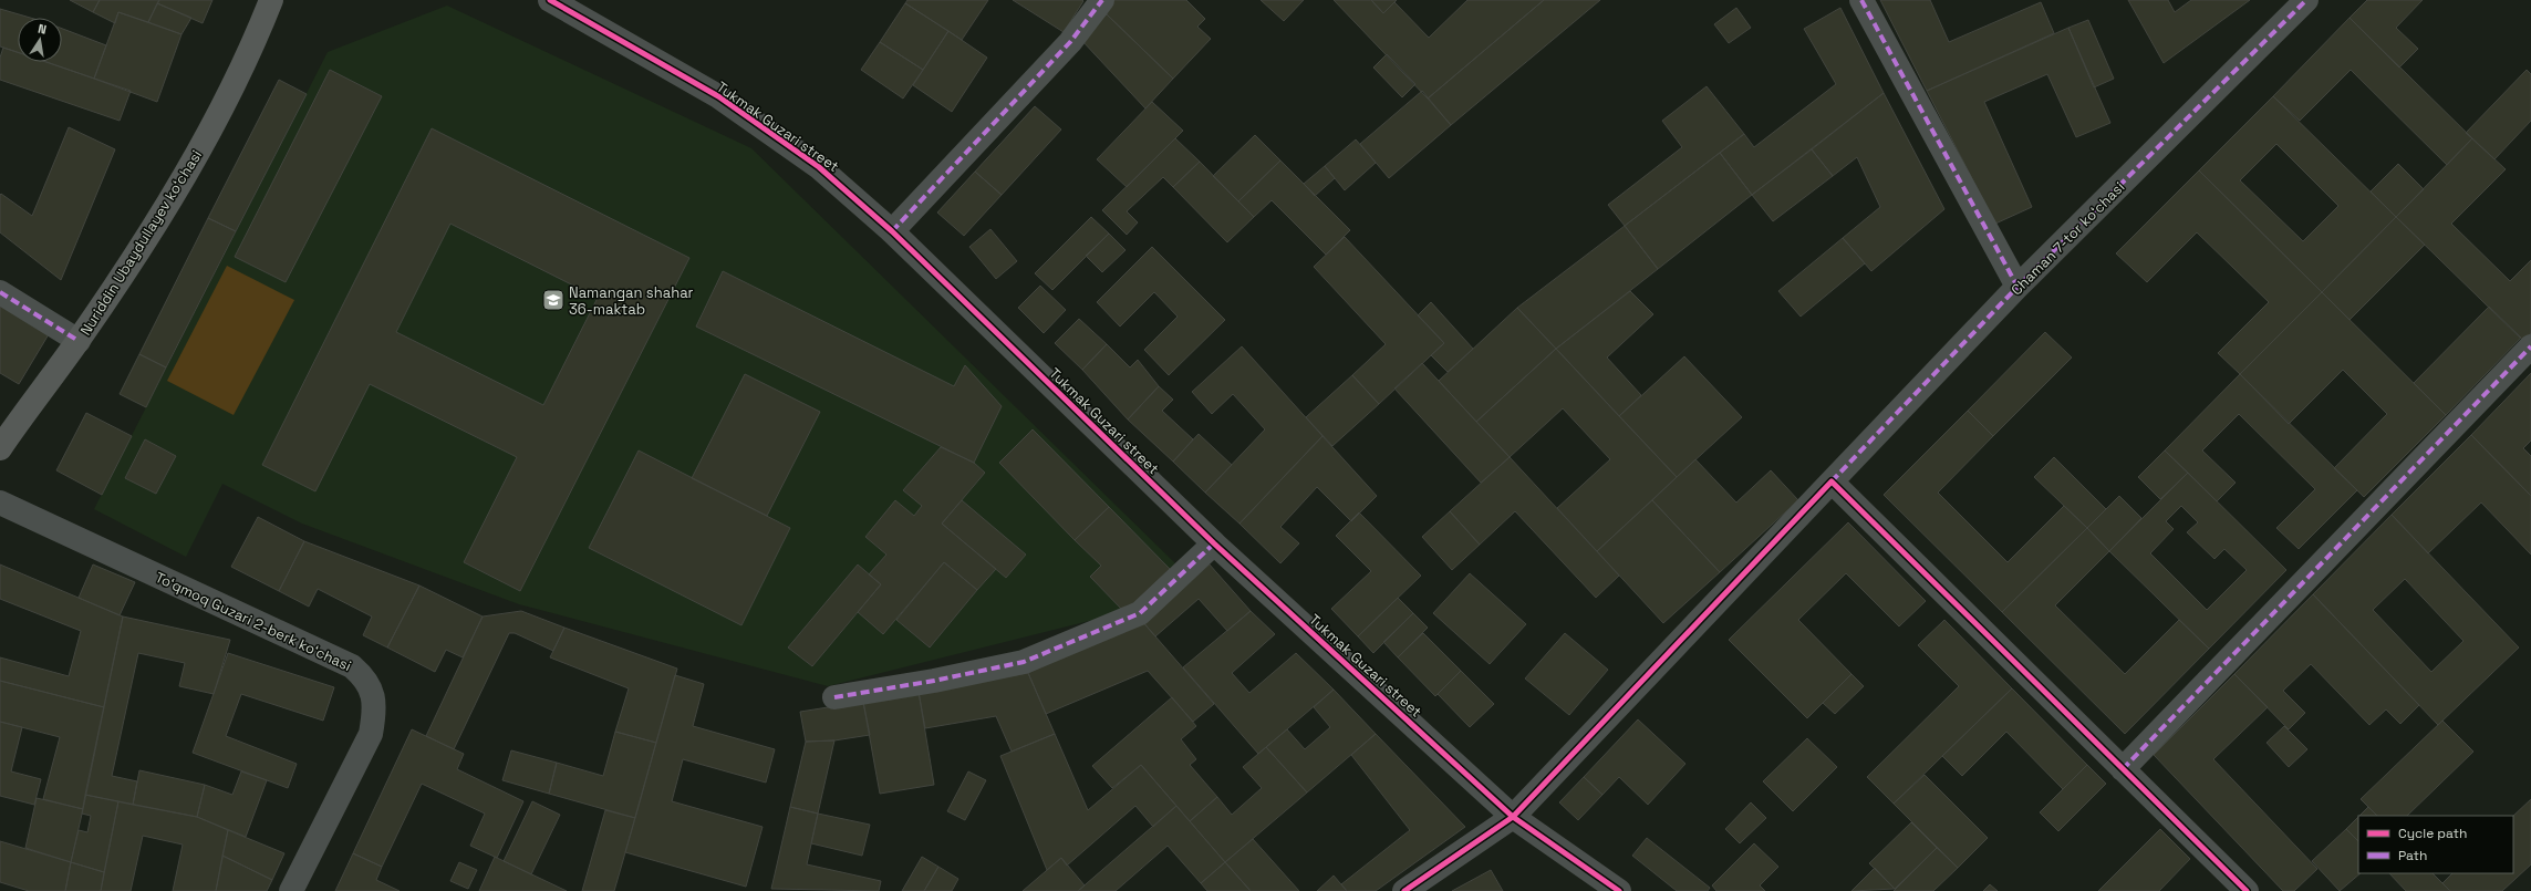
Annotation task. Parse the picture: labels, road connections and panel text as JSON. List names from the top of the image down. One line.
{"streets":{"main road":["Nuriddin Ubaydullayev koʻchasi"],"street":["Tukmak Guzari street","Chaman 7-tor koʻchasi","Toʻqmoq Guzari 2-berk koʻchasi"]},"crossings":[["Tukmak Guzari street","Chaman 7-tor koʻchasi"]],"places":{"school or university":["Namangan shahar 36-maktab"]},"legend":["Cycle path","Path"],"north":"top"}
